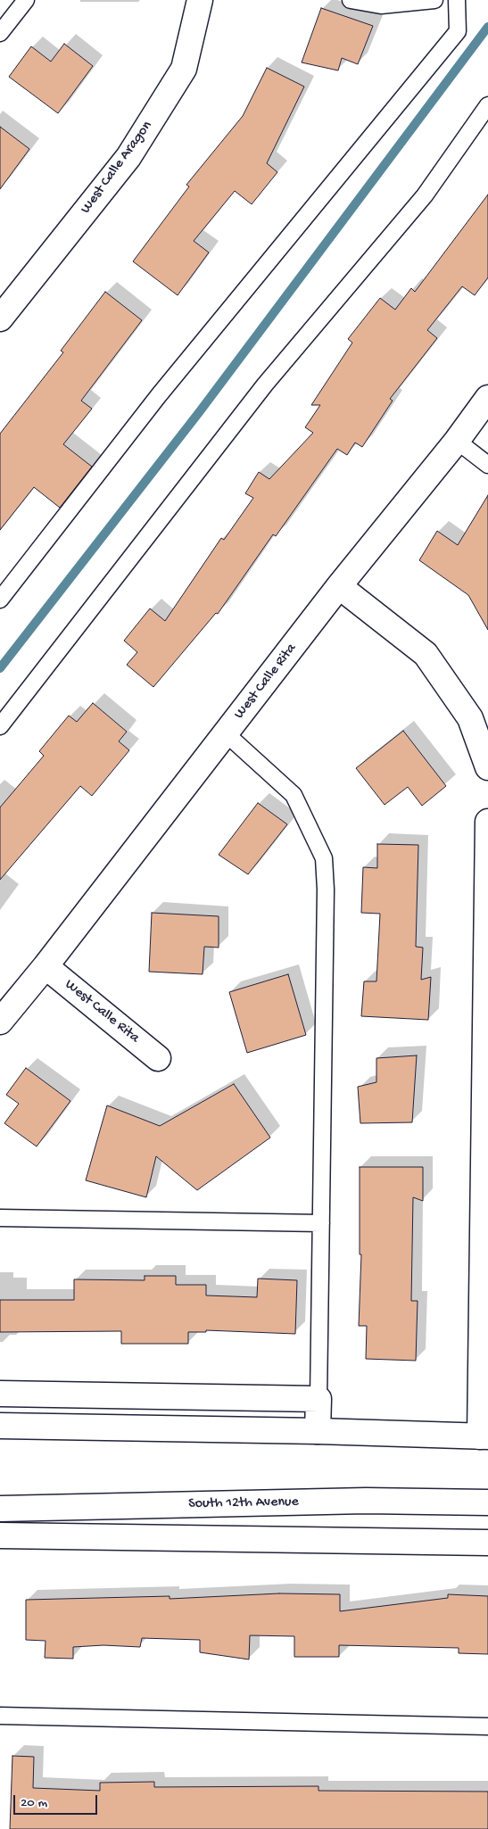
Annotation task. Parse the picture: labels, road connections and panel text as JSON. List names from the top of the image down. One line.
{"streets":{"street":["West Calle Aragon","West Calle Rita","South 12th Avenue"]},"scale_bar":"20 m"}
